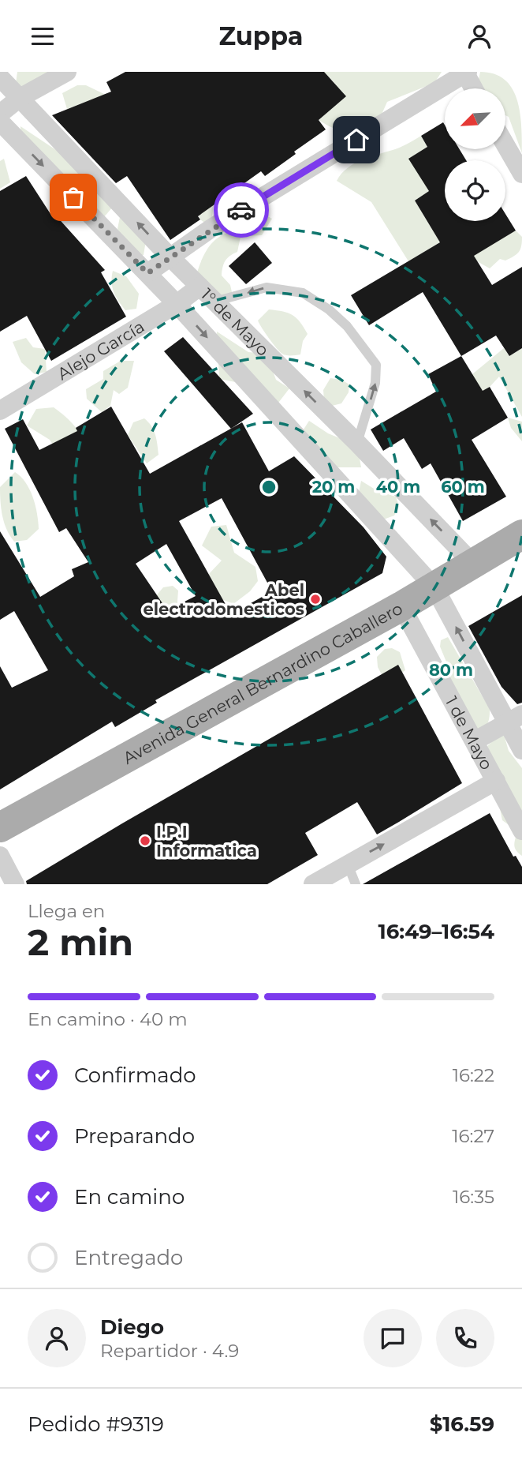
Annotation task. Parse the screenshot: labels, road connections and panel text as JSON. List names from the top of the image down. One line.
{"streets":{"main road":["Avenida General Bernardino Caballero"],"street":["1° de Mayo","Alejo García","1 de Mayo"]},"crossings":[["1° de Mayo","Alejo García"],["1° de Mayo","Avenida General Bernardino Caballero"],["Avenida General Bernardino Caballero","1 de Mayo"]],"places":["Abel electrodomesticos","I.P.I Informatica"],"north":"bottom left","page":{"header":"Zuppa","heading":["2 min","Llega en","16:49–16:54"],"panel":["Diego","Repartidor · 4.9","Pedido #9319","$16.59"],"bar":"En camino · 40 m","list":[["Confirmado","16:22"],["Preparando","16:27"],["En camino","16:35"],"Entregado"]},"rings":["20 m","40 m","60 m","80 m"]}
